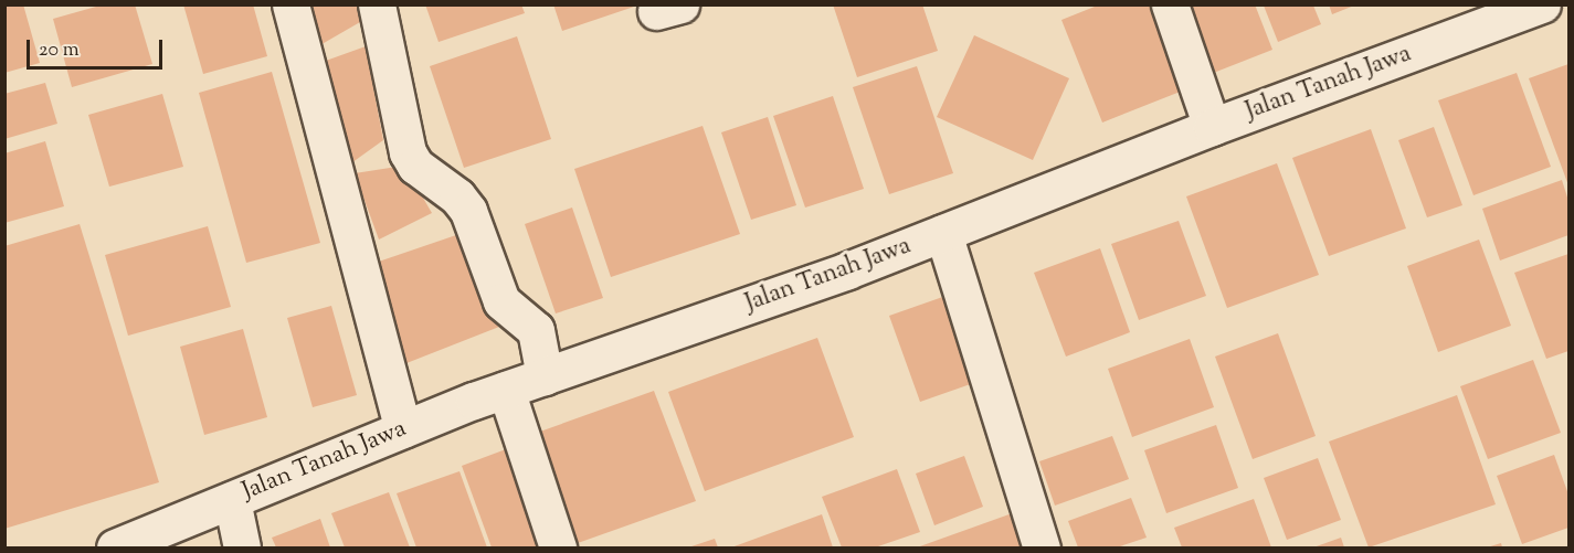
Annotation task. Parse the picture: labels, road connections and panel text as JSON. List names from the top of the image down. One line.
{"streets":{"street":["Jalan Tanah Jawa"]},"scale_bar":"20 m"}
